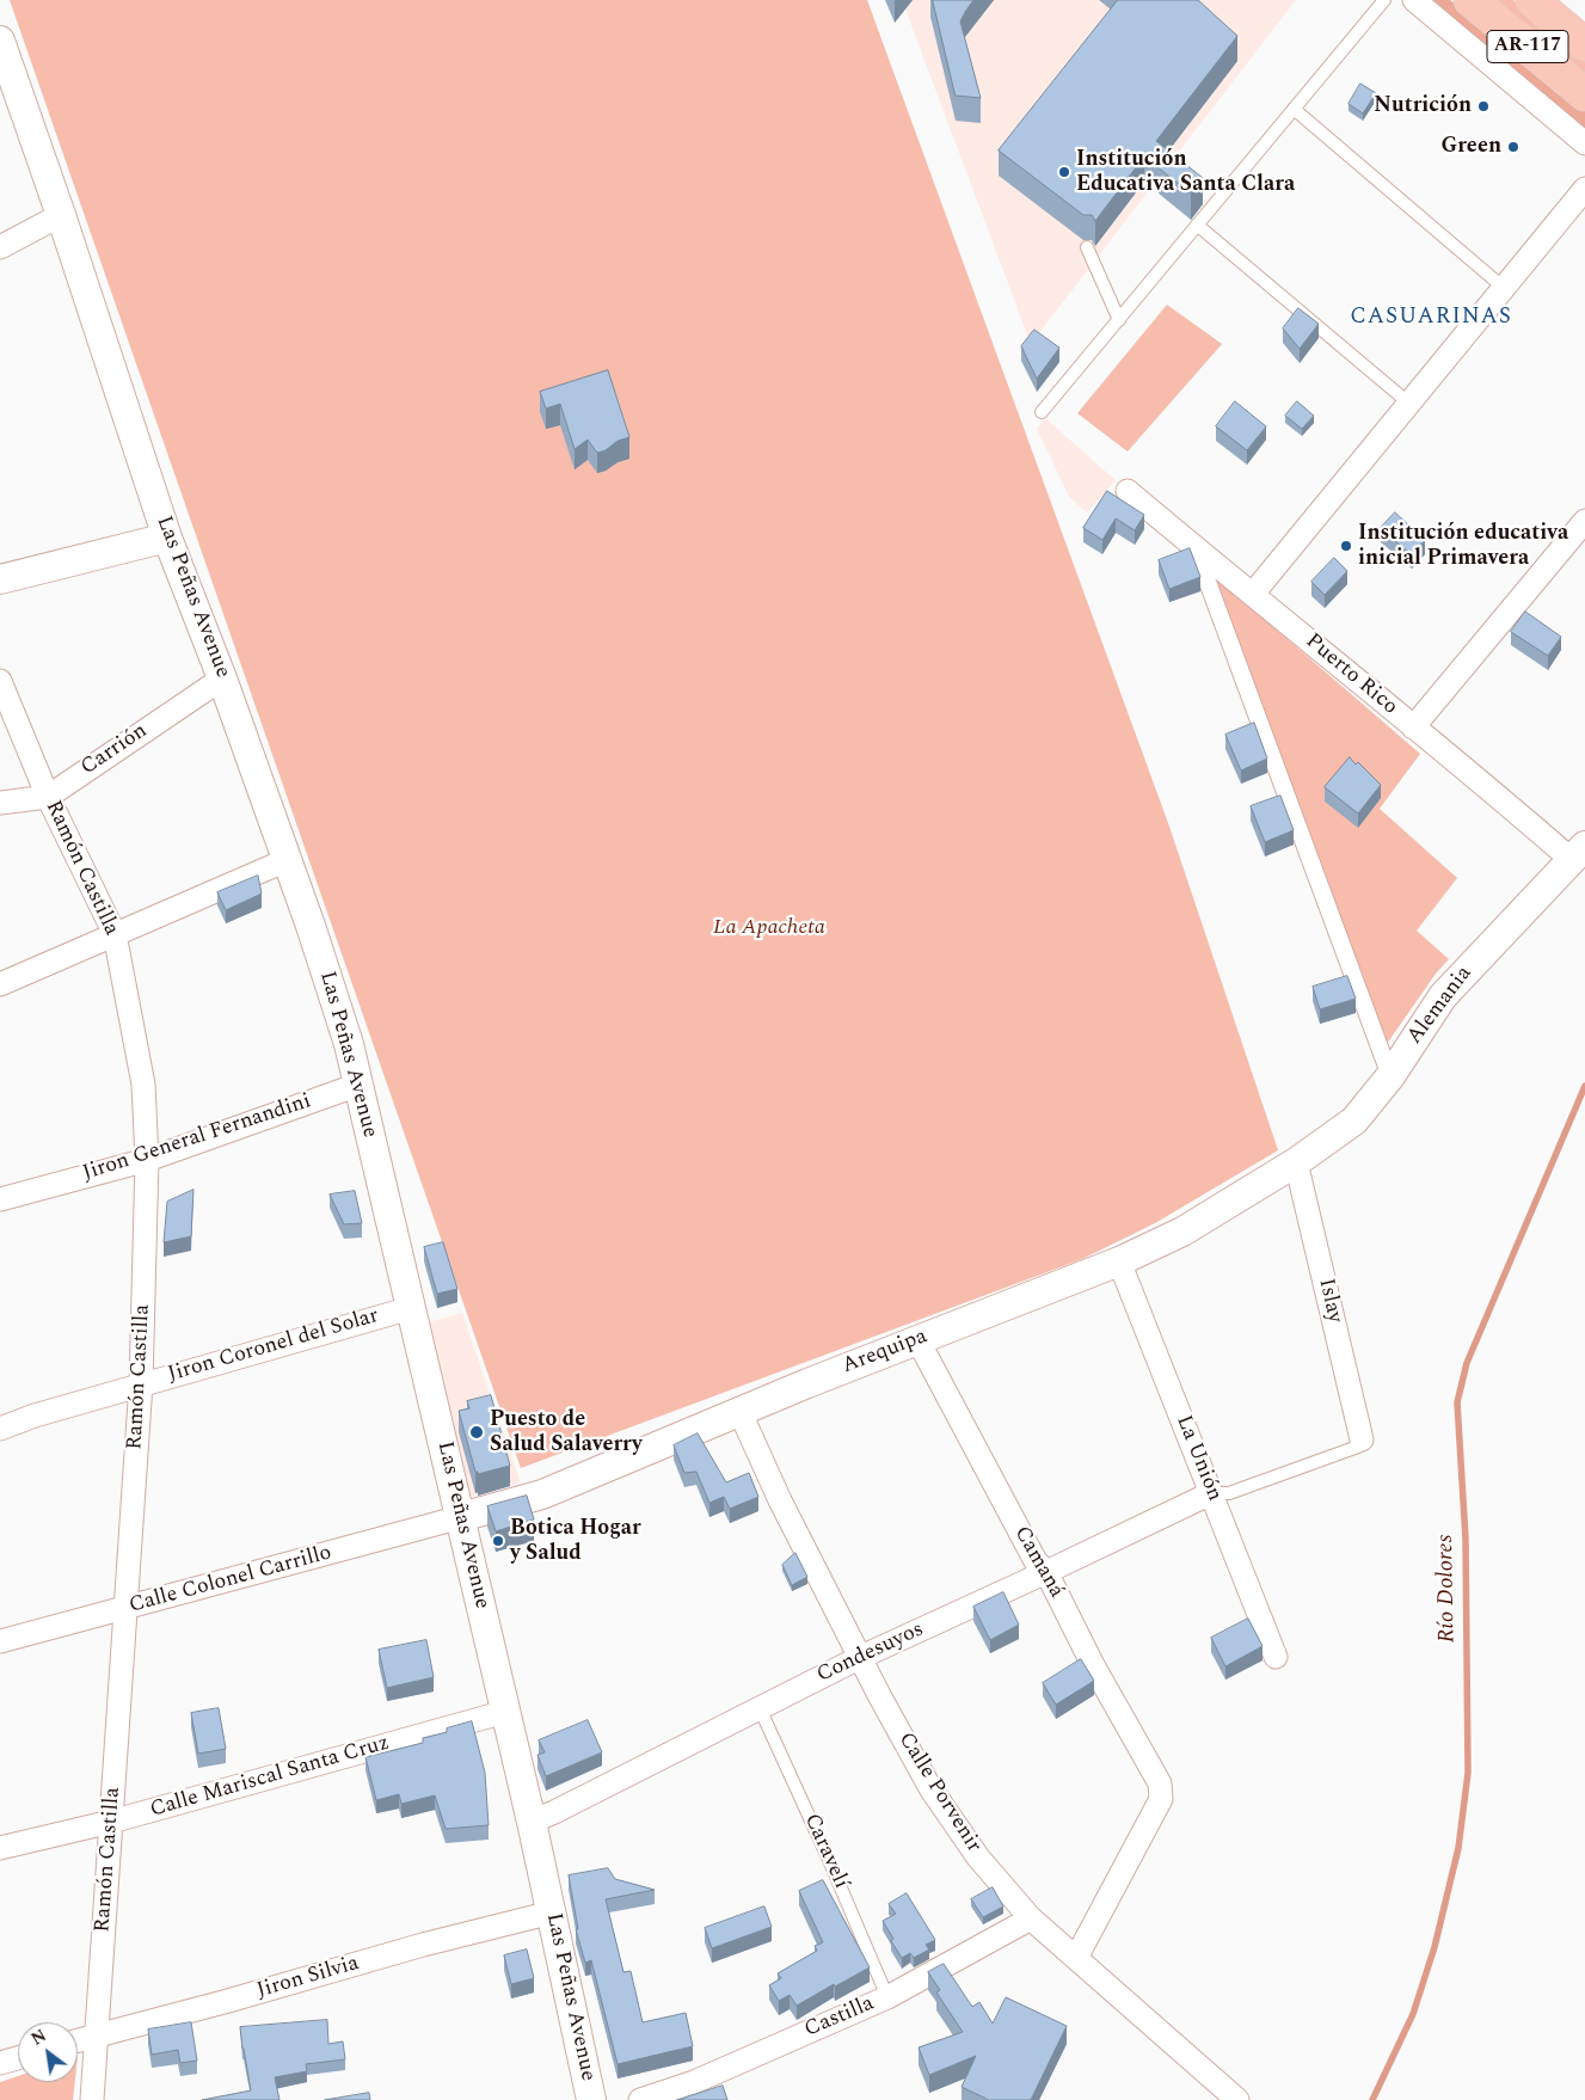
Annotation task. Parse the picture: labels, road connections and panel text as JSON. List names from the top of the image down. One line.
{"streets":{"main road":["AR-117"],"street":["Las Peñas Avenue","Puerto Rico","Carrión","Ramón Castilla","Alemania","Jiron General Fernandini","Islay","Jiron Coronel del Solar","Arequipa","La Unión","Camaná","Calle Colonel Carrillo","Condesuyos","Calle Mariscal Santa Cruz","Calle Porvenir","Jiron Silvia","Castilla"],"lane":["Caravelí"]},"crossings":[["Las Peñas Avenue","Carrión"],["Las Peñas Avenue","Jiron General Fernandini"],["Las Peñas Avenue","Jiron Coronel del Solar"],["Las Peñas Avenue","Arequipa"],["Las Peñas Avenue","Calle Colonel Carrillo"],["Las Peñas Avenue","Condesuyos"],["Las Peñas Avenue","Calle Mariscal Santa Cruz"],["Las Peñas Avenue","Jiron Silvia"],["Puerto Rico","Alemania"],["Carrión","Ramón Castilla"],["Ramón Castilla","Jiron General Fernandini"],["Ramón Castilla","Jiron Coronel del Solar"],["Ramón Castilla","Calle Colonel Carrillo"],["Ramón Castilla","Calle Mariscal Santa Cruz"],["Ramón Castilla","Jiron Silvia"],["Alemania","Islay"],["Alemania","Arequipa"],["Islay","Arequipa"],["Arequipa","La Unión"],["Arequipa","Camaná"],["Arequipa","Calle Colonel Carrillo"],["Arequipa","Calle Porvenir"],["La Unión","Condesuyos"],["Camaná","Condesuyos"],["Camaná","Calle Porvenir"],["Condesuyos","Calle Porvenir"],["Condesuyos","Caravelí"],["Calle Porvenir","Castilla"],["Caravelí","Castilla"]],"districts":["CASUARINAS"],"water":["Río Dolores"],"parks":["La Apacheta"],"places":["Nutrición","Green","Institución Educativa Santa Clara","Institución educativa inicial Primavera","Puesto de Salud Salaverry","Botica Hogar y Salud"],"north":"top left"}
